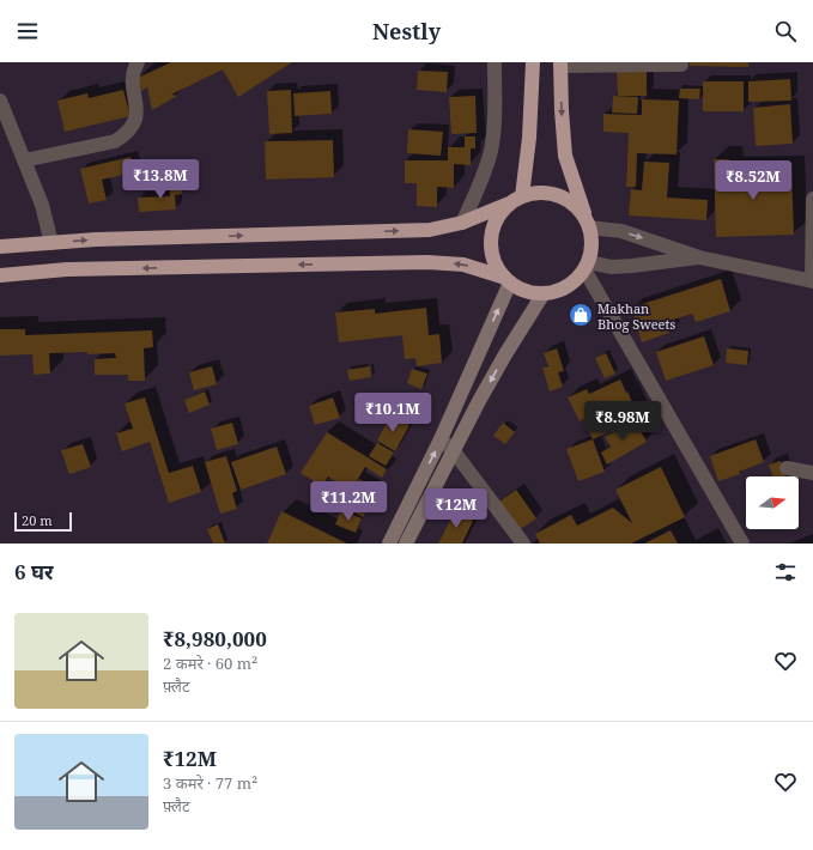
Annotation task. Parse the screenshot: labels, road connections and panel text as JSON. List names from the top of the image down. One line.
{"places":{"shop":["Makhan Bhog Sweets"]},"scale_bar":"20 m","north":"right","page":{"header":"Nestly","price":["₹13.8M","₹8.52M","₹10.1M","₹8.98M","₹11.2M","₹12M"],"scale":"20 m","heading":"6 घर","list":[{"name":"₹8,980,000","note":"2 कमरे · 60 m² · फ़्लैट"},{"name":"₹12M","note":"3 कमरे · 77 m² · फ़्लैट"}]}}
